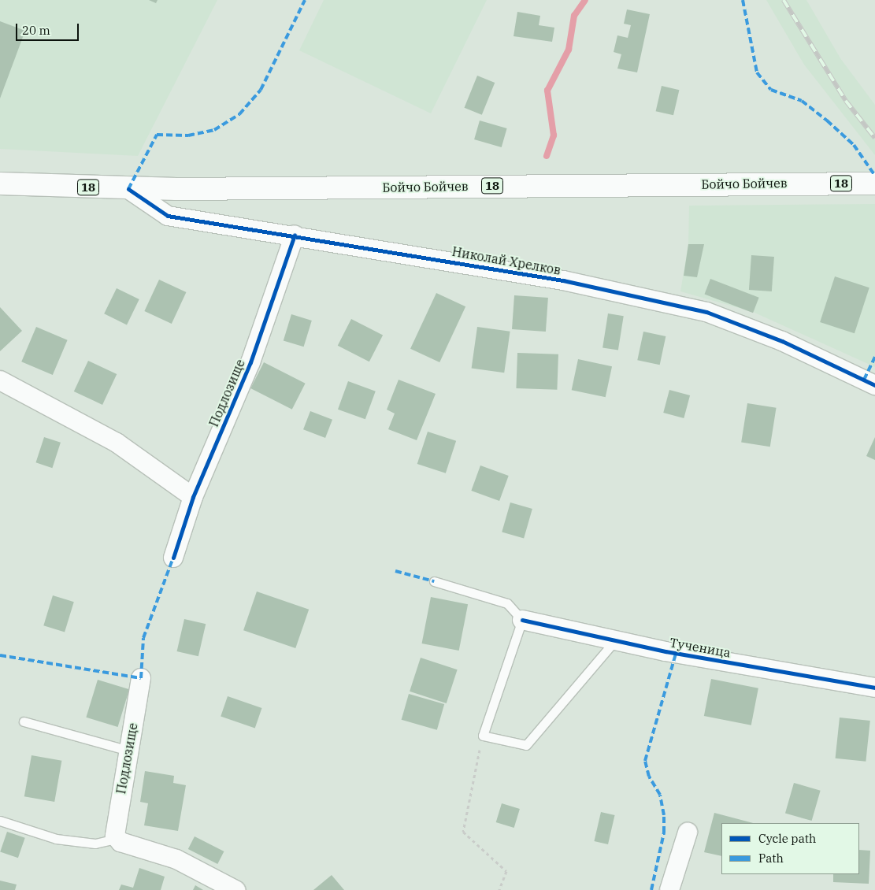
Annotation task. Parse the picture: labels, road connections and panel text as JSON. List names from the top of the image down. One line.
{"streets":{"highway":["Бойчо Бойчев","18"],"street":["Николай Хрелков","Подлозище","Тученица"]},"crossings":[["Бойчо Бойчев","Николай Хрелков"],["Николай Хрелков","Подлозище"]],"legend":["Cycle path","Path"],"scale_bar":"20 m"}
